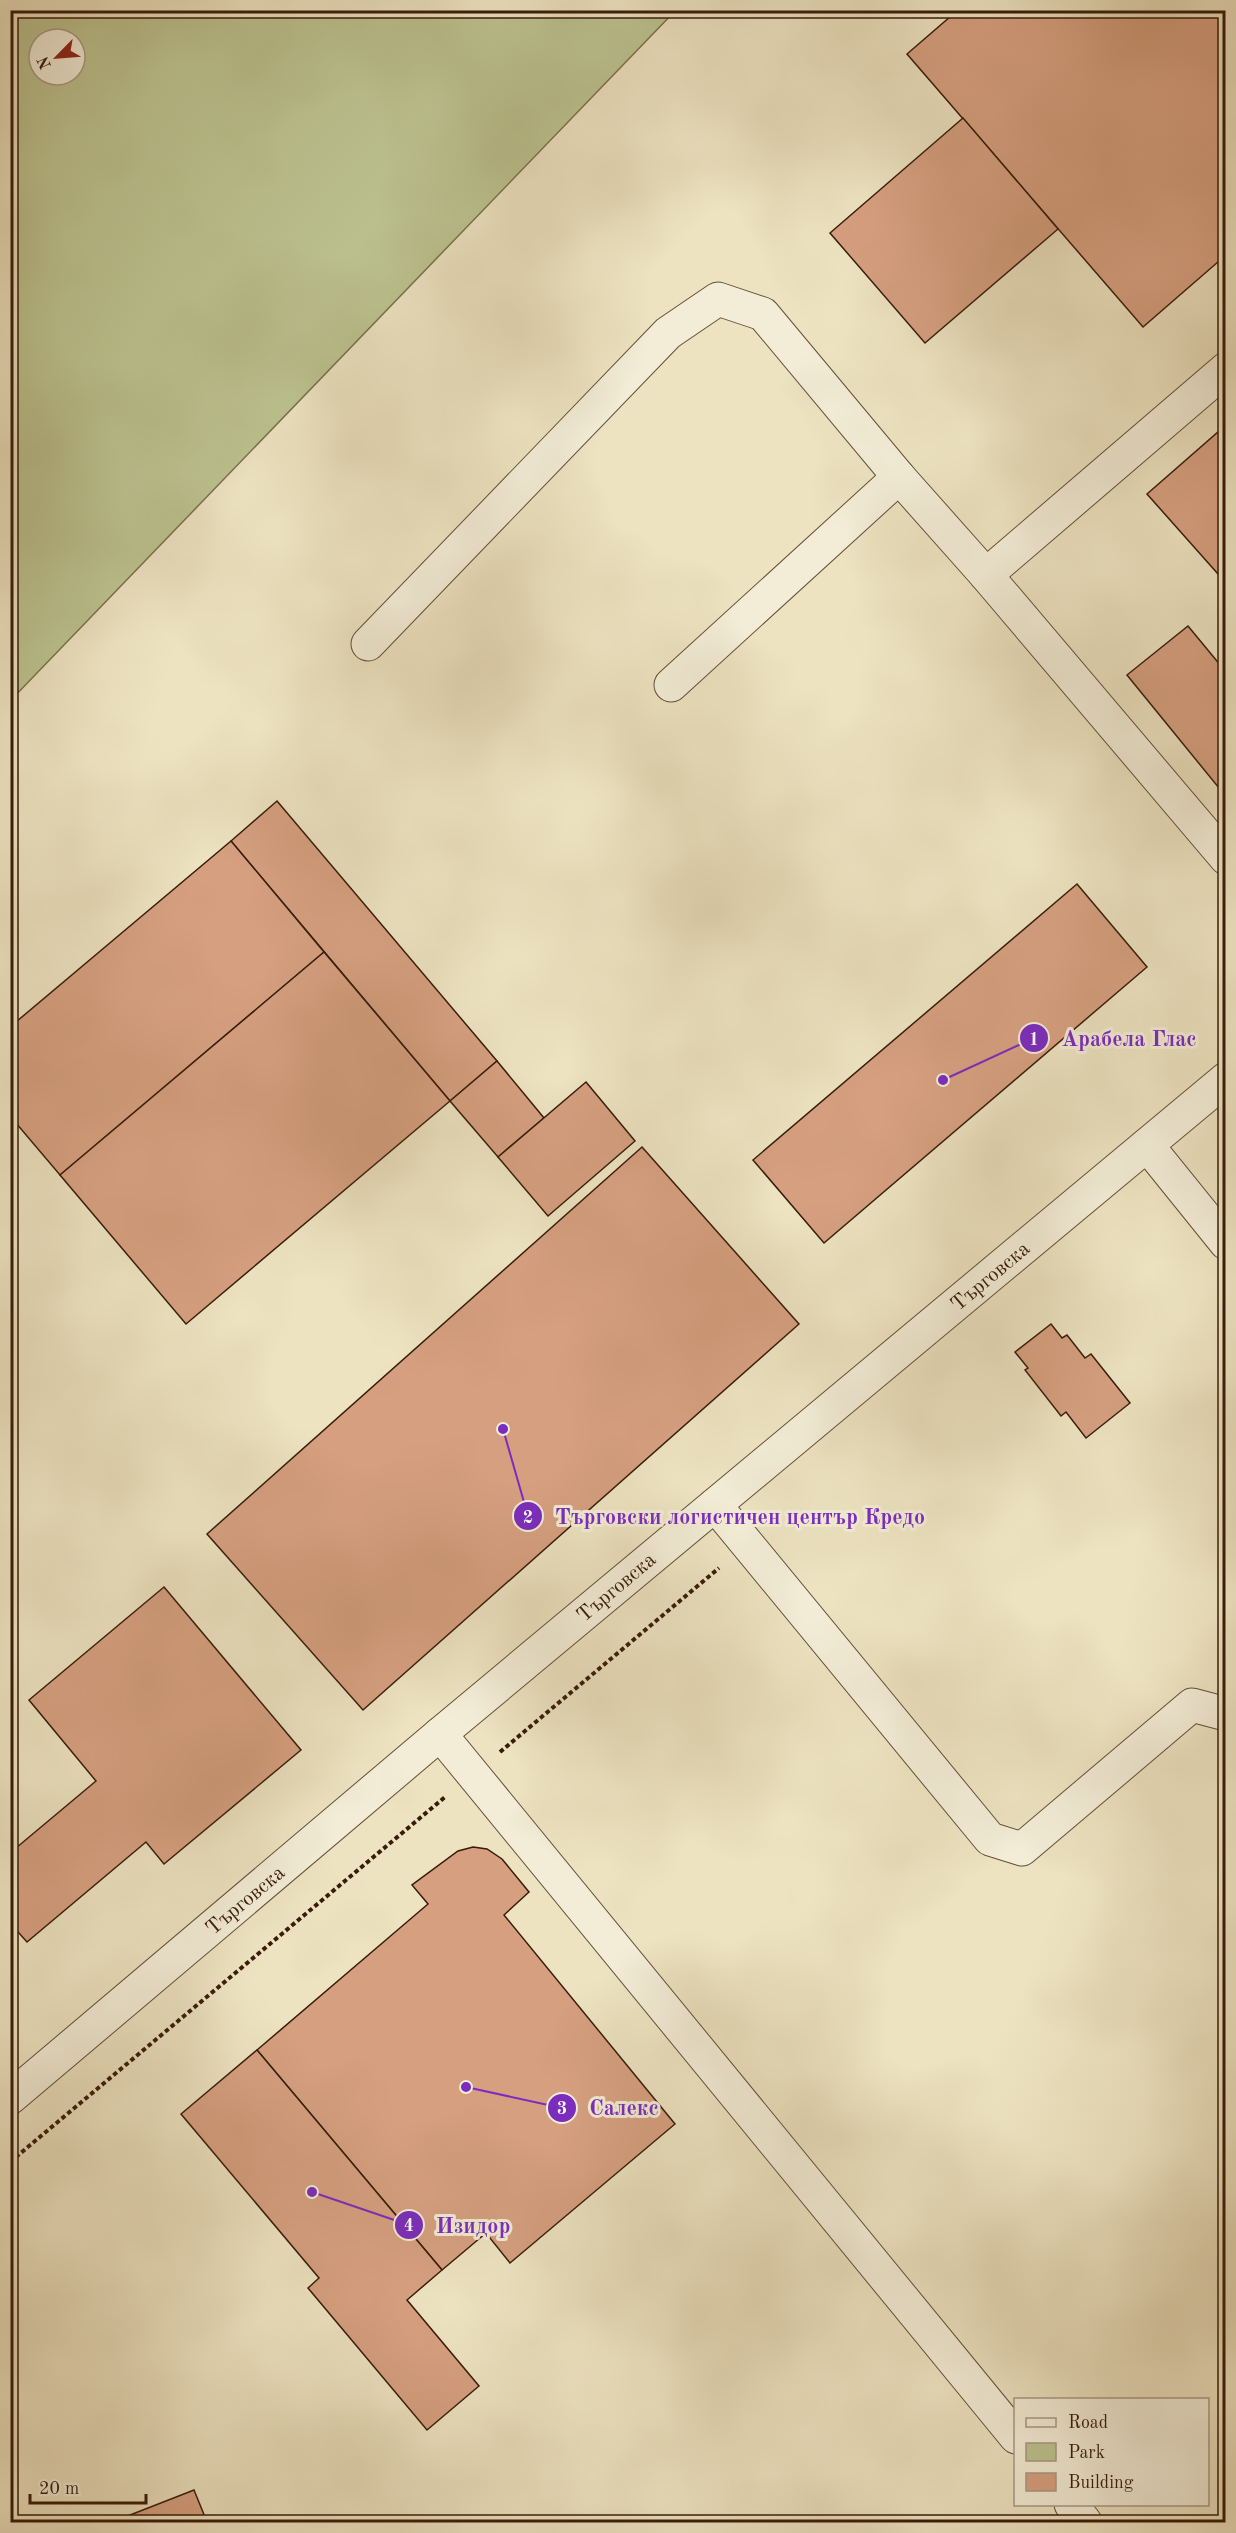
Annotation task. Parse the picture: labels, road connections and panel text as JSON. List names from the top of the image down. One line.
{"streets":{"street":["Търговска"]},"places":["Арабела Глас","Търговски логистичен център Кредо","Салекс","Изидор"],"legend":["Road","Park","Building"],"scale_bar":"20 m","north":"bottom left"}
